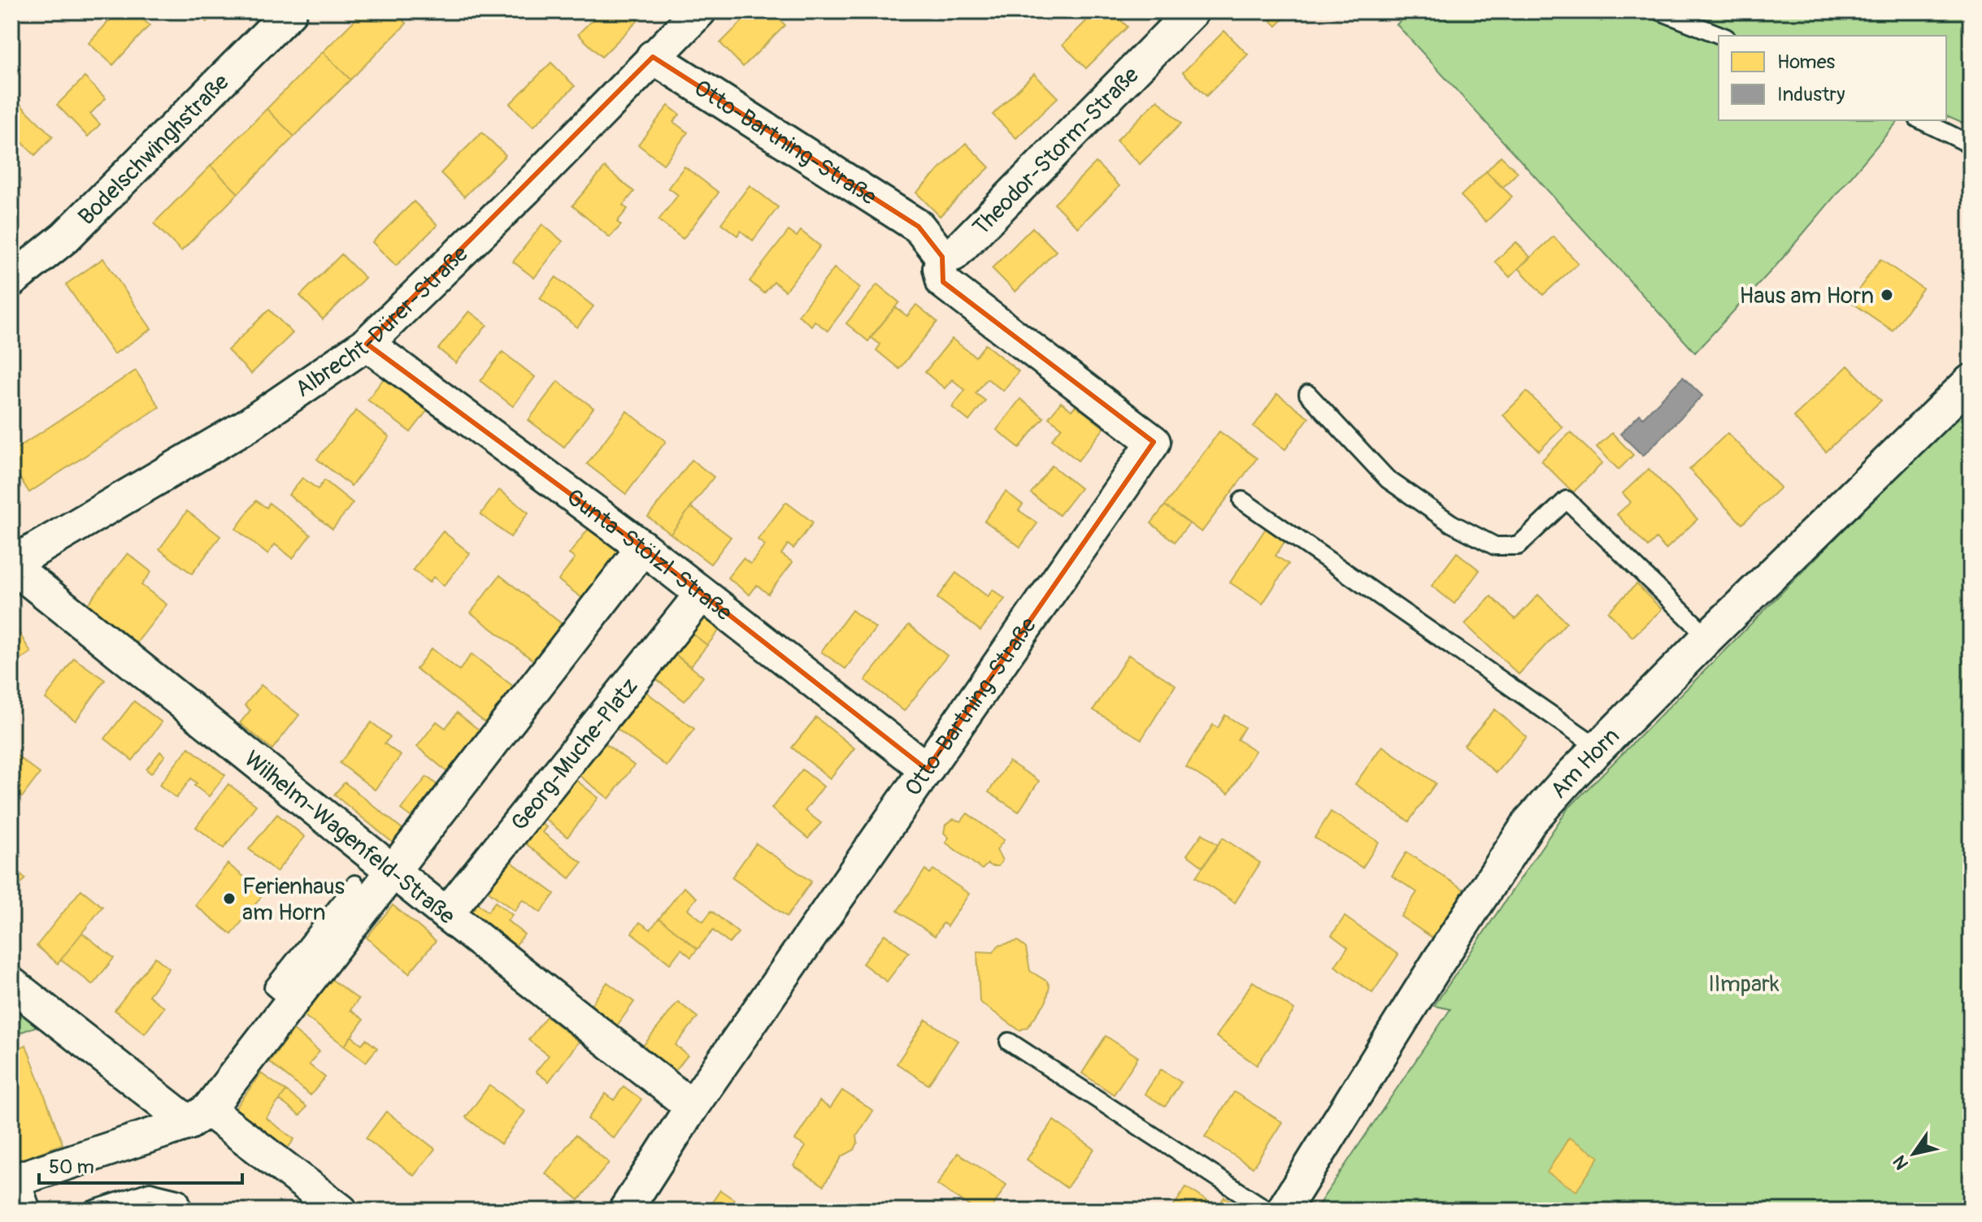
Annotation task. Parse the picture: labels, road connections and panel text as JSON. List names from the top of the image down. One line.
{"streets":{"street":["Otto-Bartning-Straße","Bodelschwinghstraße","Theodor-Storm-Straße","Albrecht-Dürer-Straße","Gunta-Stölzl-Straße","Georg-Muche-Platz","Am Horn","Wilhelm-Wagenfeld-Straße"]},"crossings":[["Otto-Bartning-Straße","Theodor-Storm-Straße"],["Otto-Bartning-Straße","Albrecht-Dürer-Straße"],["Otto-Bartning-Straße","Gunta-Stölzl-Straße"],["Otto-Bartning-Straße","Wilhelm-Wagenfeld-Straße"],["Albrecht-Dürer-Straße","Gunta-Stölzl-Straße"],["Albrecht-Dürer-Straße","Wilhelm-Wagenfeld-Straße"],["Gunta-Stölzl-Straße","Georg-Muche-Platz"],["Georg-Muche-Platz","Wilhelm-Wagenfeld-Straße"]],"parks":["Ilmpark"],"places":["Haus am Horn","Ferienhaus am Horn"],"legend":["Homes","Industry"],"scale_bar":"50 m","north":"bottom left"}
